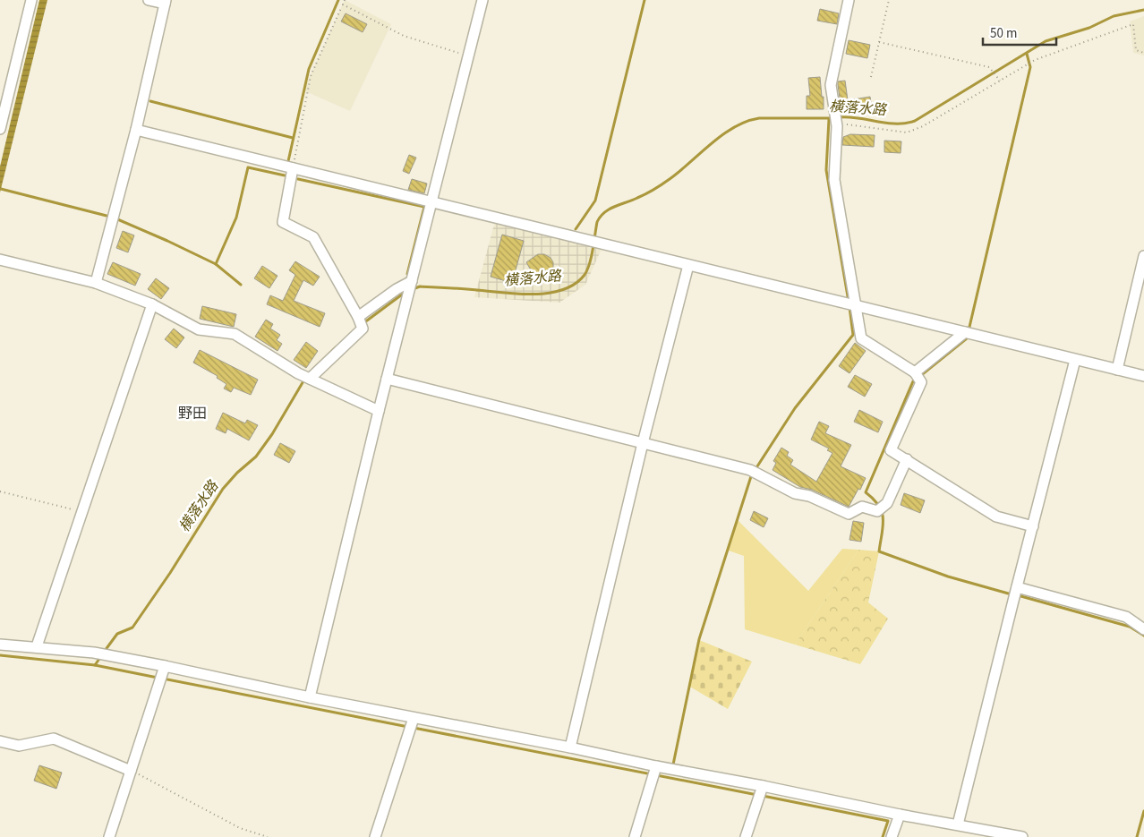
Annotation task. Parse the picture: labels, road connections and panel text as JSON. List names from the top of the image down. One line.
{"districts":["野田"],"water":["横落水路"],"scale_bar":"50 m"}
